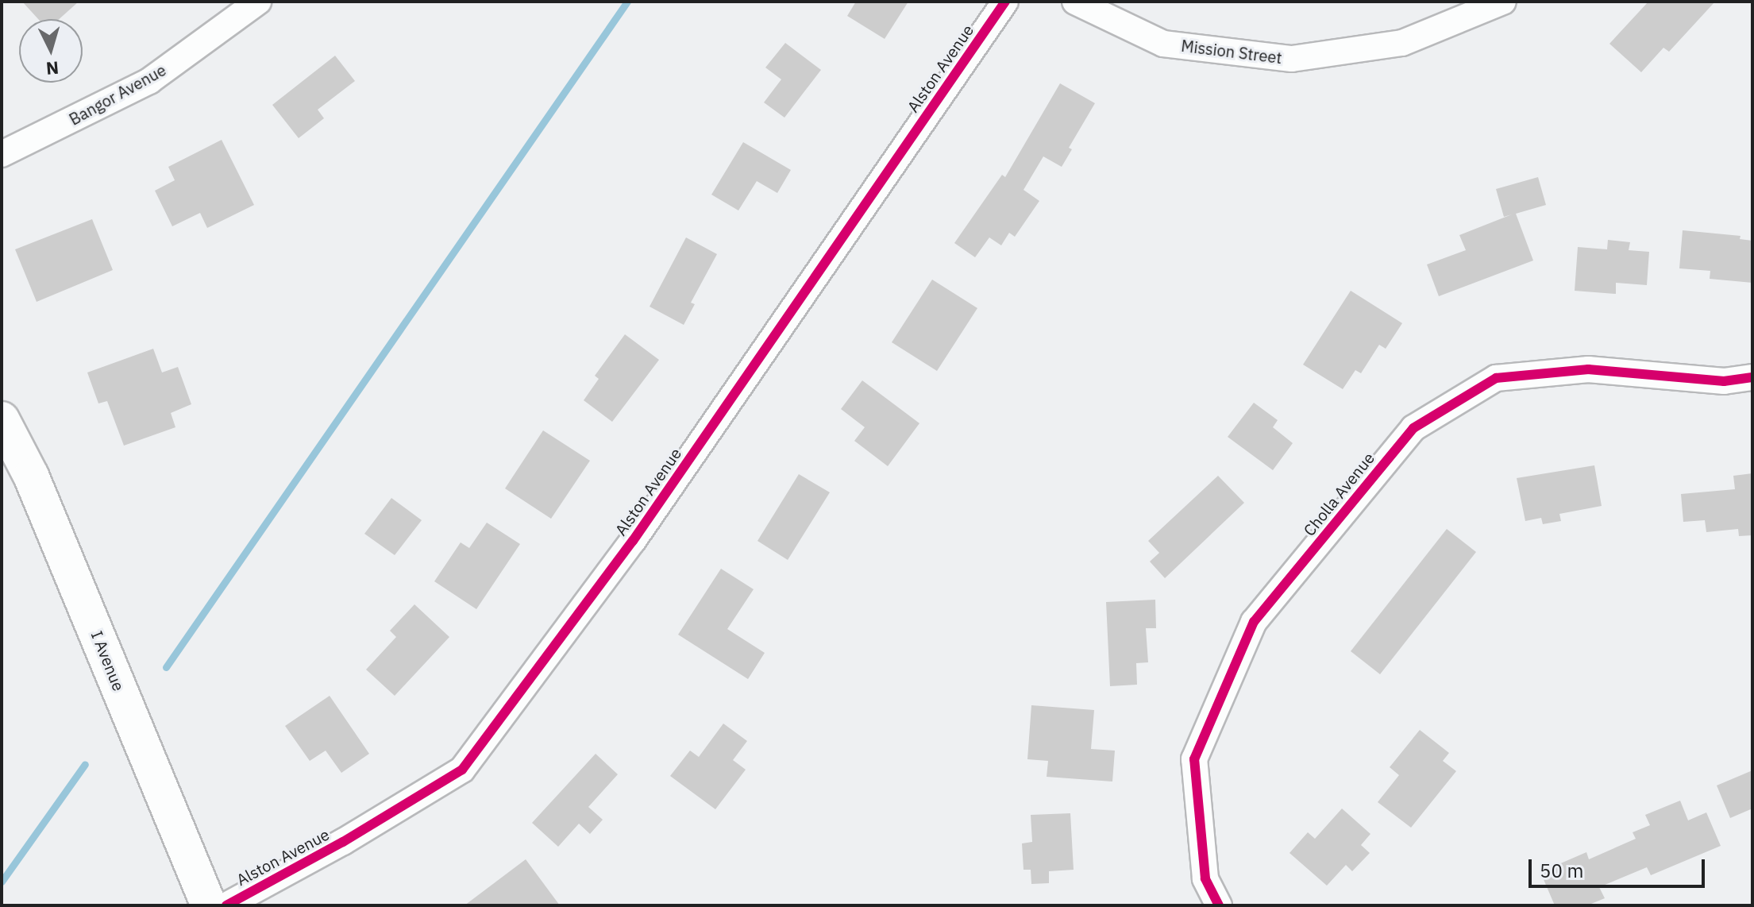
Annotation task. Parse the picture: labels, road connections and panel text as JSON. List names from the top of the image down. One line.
{"streets":{"main road":["I Avenue"],"street":["Mission Street","Alston Avenue","Bangor Avenue","Cholla Avenue"]},"scale_bar":"50 m","north":"bottom"}
